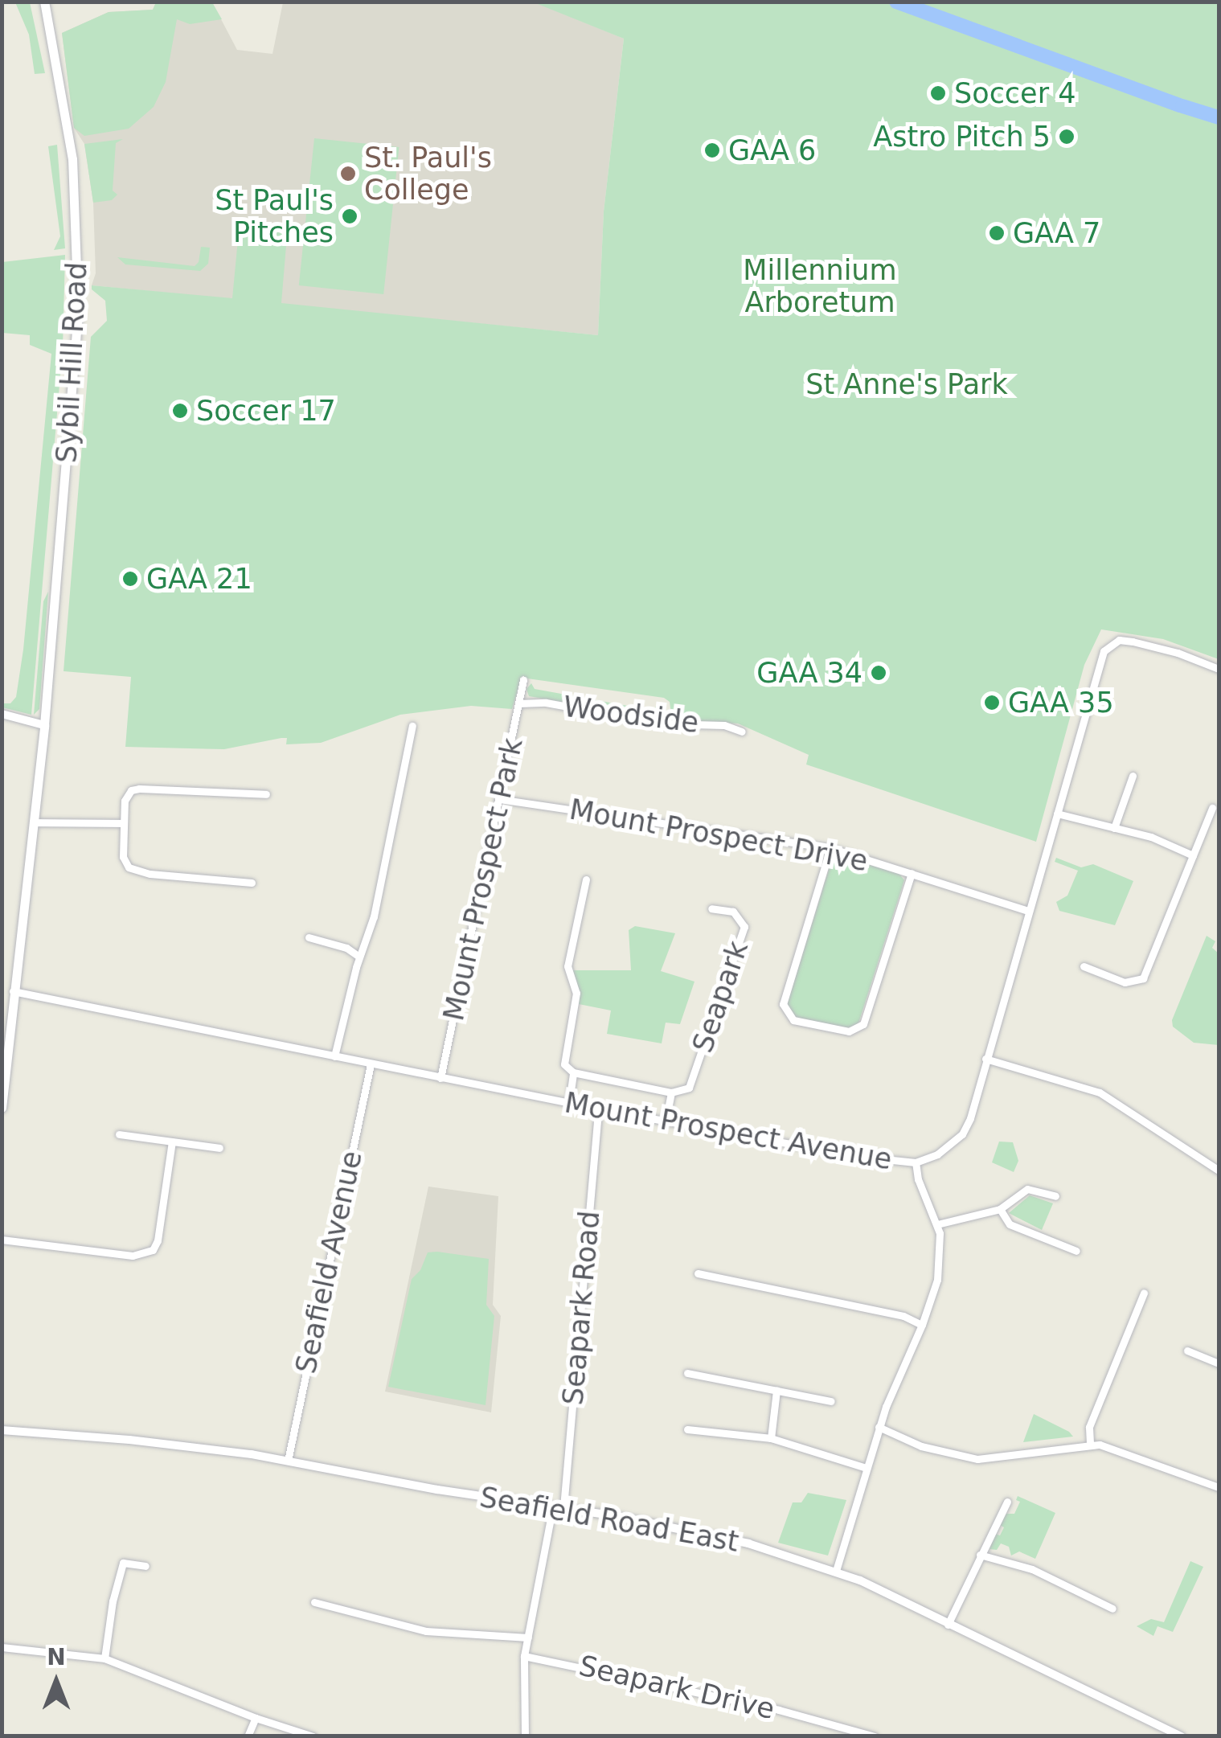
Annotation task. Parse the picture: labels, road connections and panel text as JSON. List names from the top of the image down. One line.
{"streets":{"main road":["Sybil Hill Road"],"street":["Woodside","Mount Prospect Drive","Mount Prospect Park","Seapark","Mount Prospect Avenue","Seafield Avenue","Seapark Road","Seafield Road East","Seapark Drive"]},"crossings":[["Sybil Hill Road","Mount Prospect Avenue"],["Woodside","Mount Prospect Park"],["Mount Prospect Drive","Mount Prospect Park"],["Mount Prospect Drive","Mount Prospect Avenue"],["Mount Prospect Park","Mount Prospect Avenue"],["Mount Prospect Avenue","Seafield Avenue"],["Mount Prospect Avenue","Seapark Road"],["Seafield Avenue","Seafield Road East"],["Seapark Road","Seafield Road East"],["Seapark Road","Seapark Drive"]],"parks":["Millennium Arboretum","St Anne's Park"],"places":["Soccer 4","Astro Pitch 5","GAA 6","St. Paul's College","St Paul's Pitches","GAA 7","Soccer 17","GAA 21","GAA 34","GAA 35"],"north":"top"}
